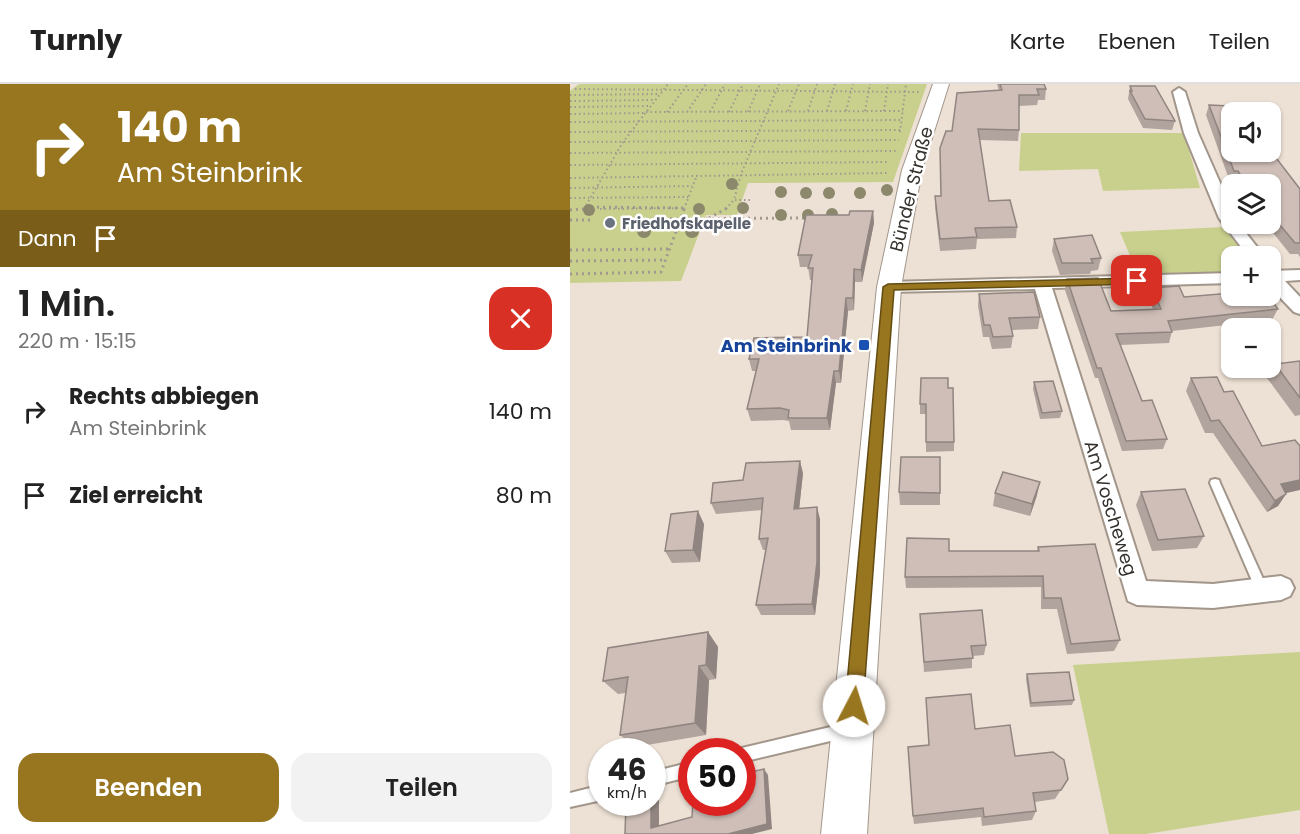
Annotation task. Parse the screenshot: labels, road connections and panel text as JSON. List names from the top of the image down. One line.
{"streets":{"main road":["Bünder Straße"],"street":["Am Voscheweg"]},"places":{"other":["Friedhofskapelle"],"transit":["Am Steinbrink"]},"page":{"header":"Turnly","nav":["Karte","Ebenen","Teilen"],"turn":["140 m","Am Steinbrink"],"map_buttons":["+","−"],"then":"Dann","heading":["1 Min.","220 m · 15:15"],"list":[{"name":"Rechts abbiegen","note":"Am Steinbrink","value":"140 m"},{"name":"Ziel erreicht","value":"80 m"}],"speed":"46 km/h","limit":"50","buttons":["Beenden","Teilen"]}}
